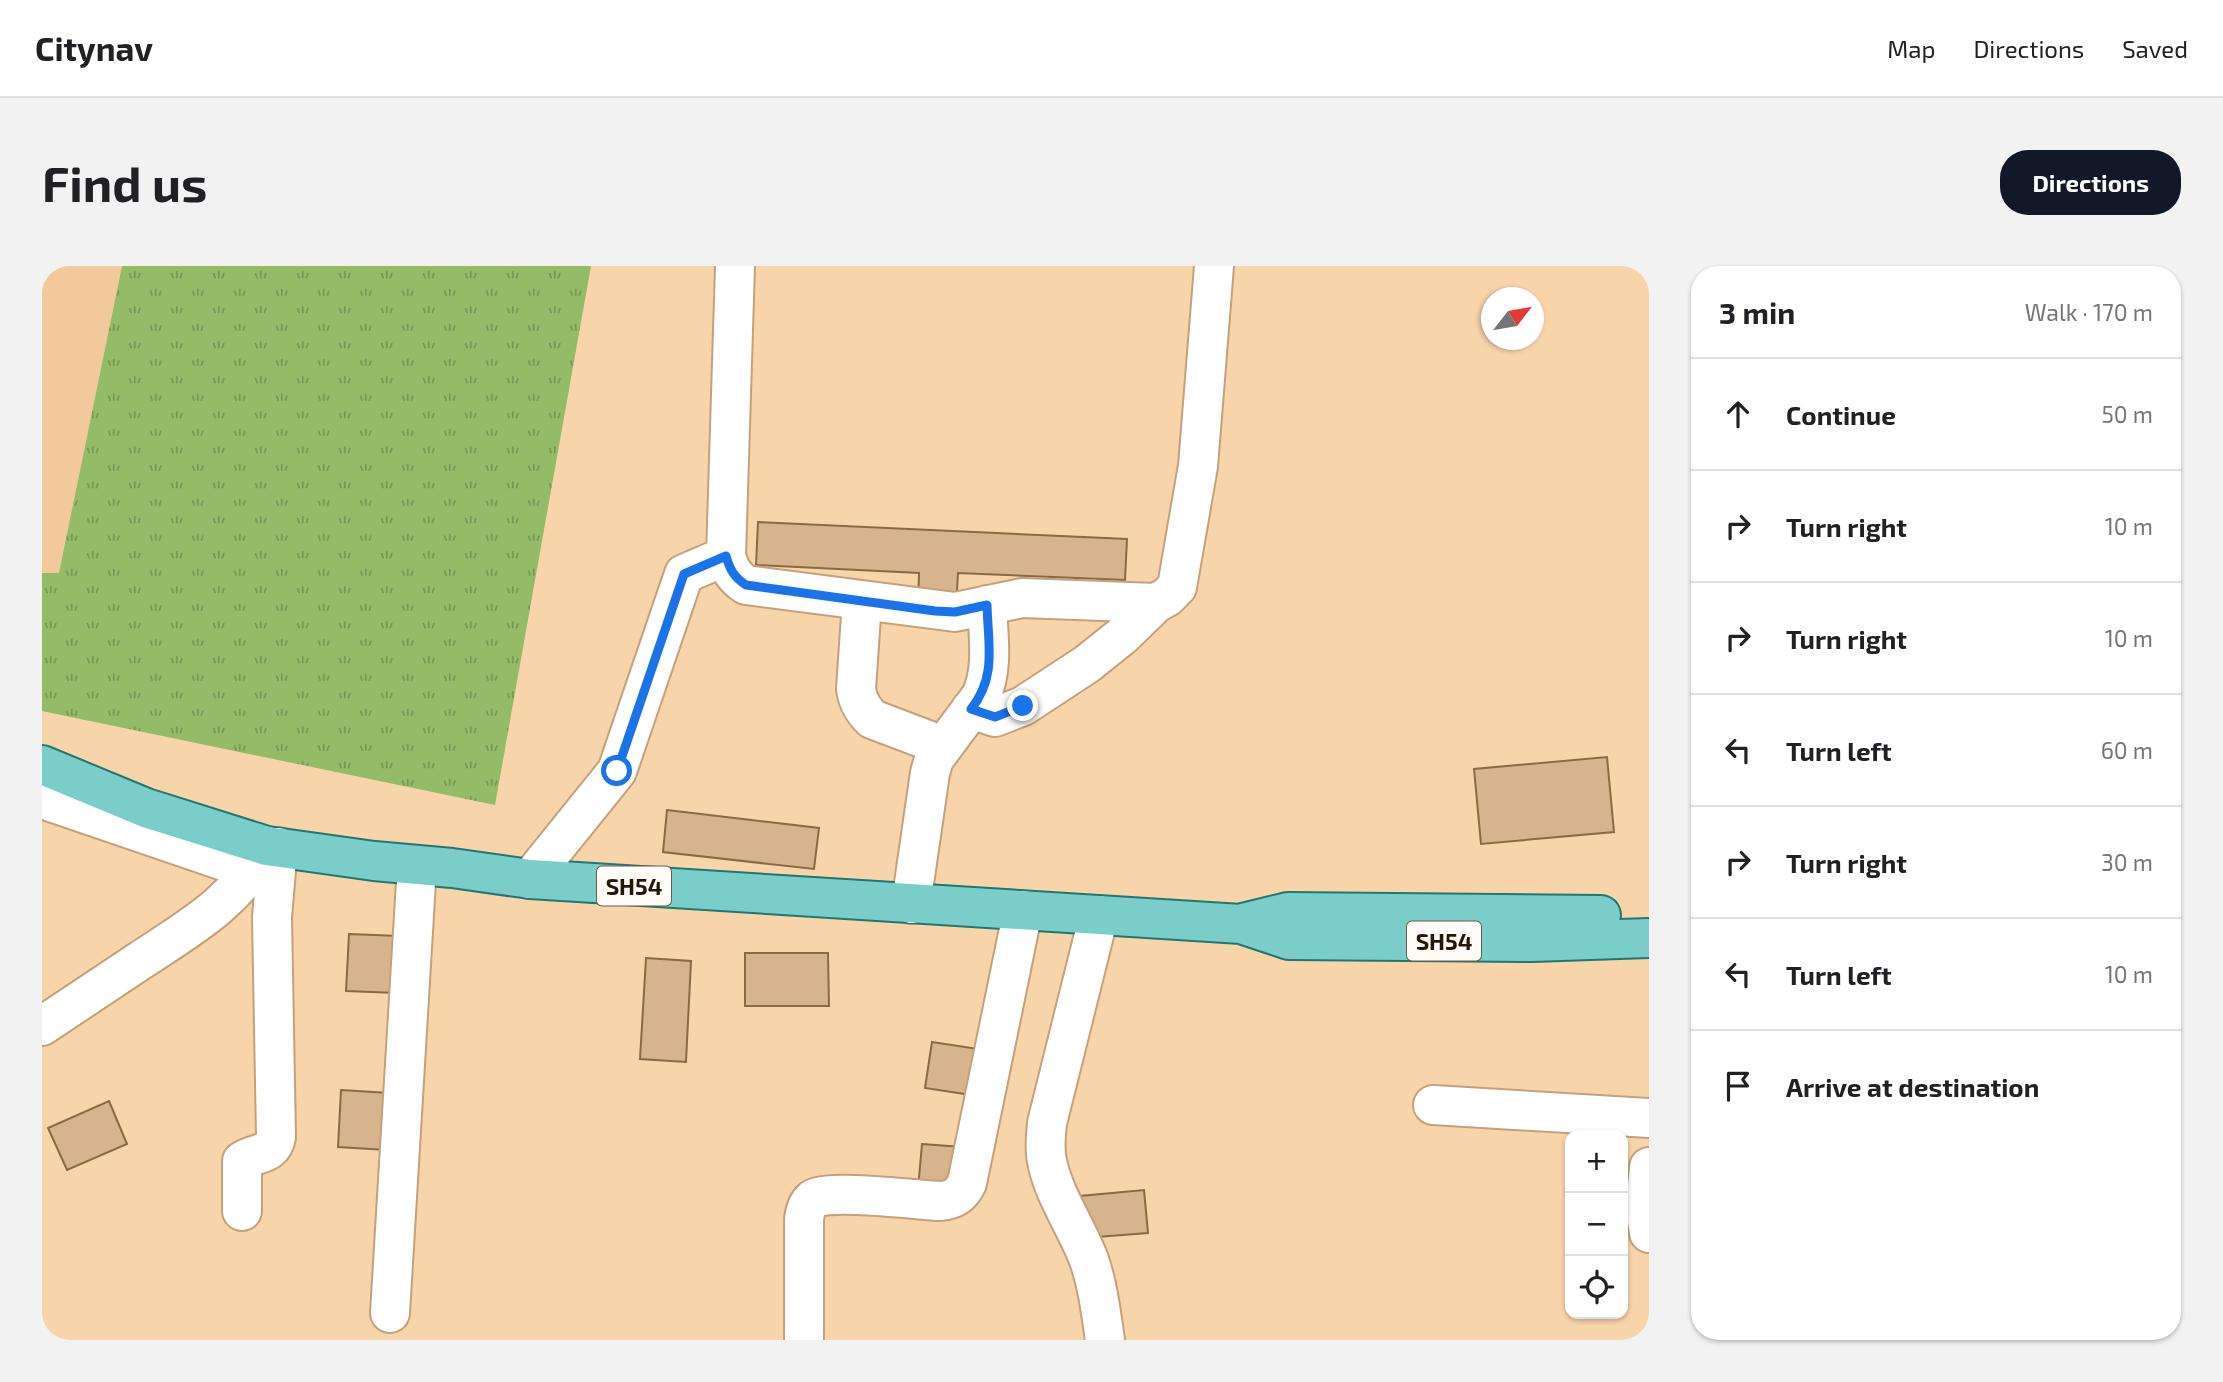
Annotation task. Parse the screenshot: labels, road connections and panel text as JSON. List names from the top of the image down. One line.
{"streets":{"main road":["SH54"]},"north":"top right","page":{"header":"Citynav","nav":["Map","Directions","Saved"],"buttons":"Directions","title":"Find us","heading":["3 min","Walk · 170 m"],"list":[["Continue","50 m"],["Turn right","10 m"],["Turn right","10 m"],["Turn left","60 m"],["Turn right","30 m"],["Turn left","10 m"],"Arrive at destination"],"map_buttons":["+","−"]}}
